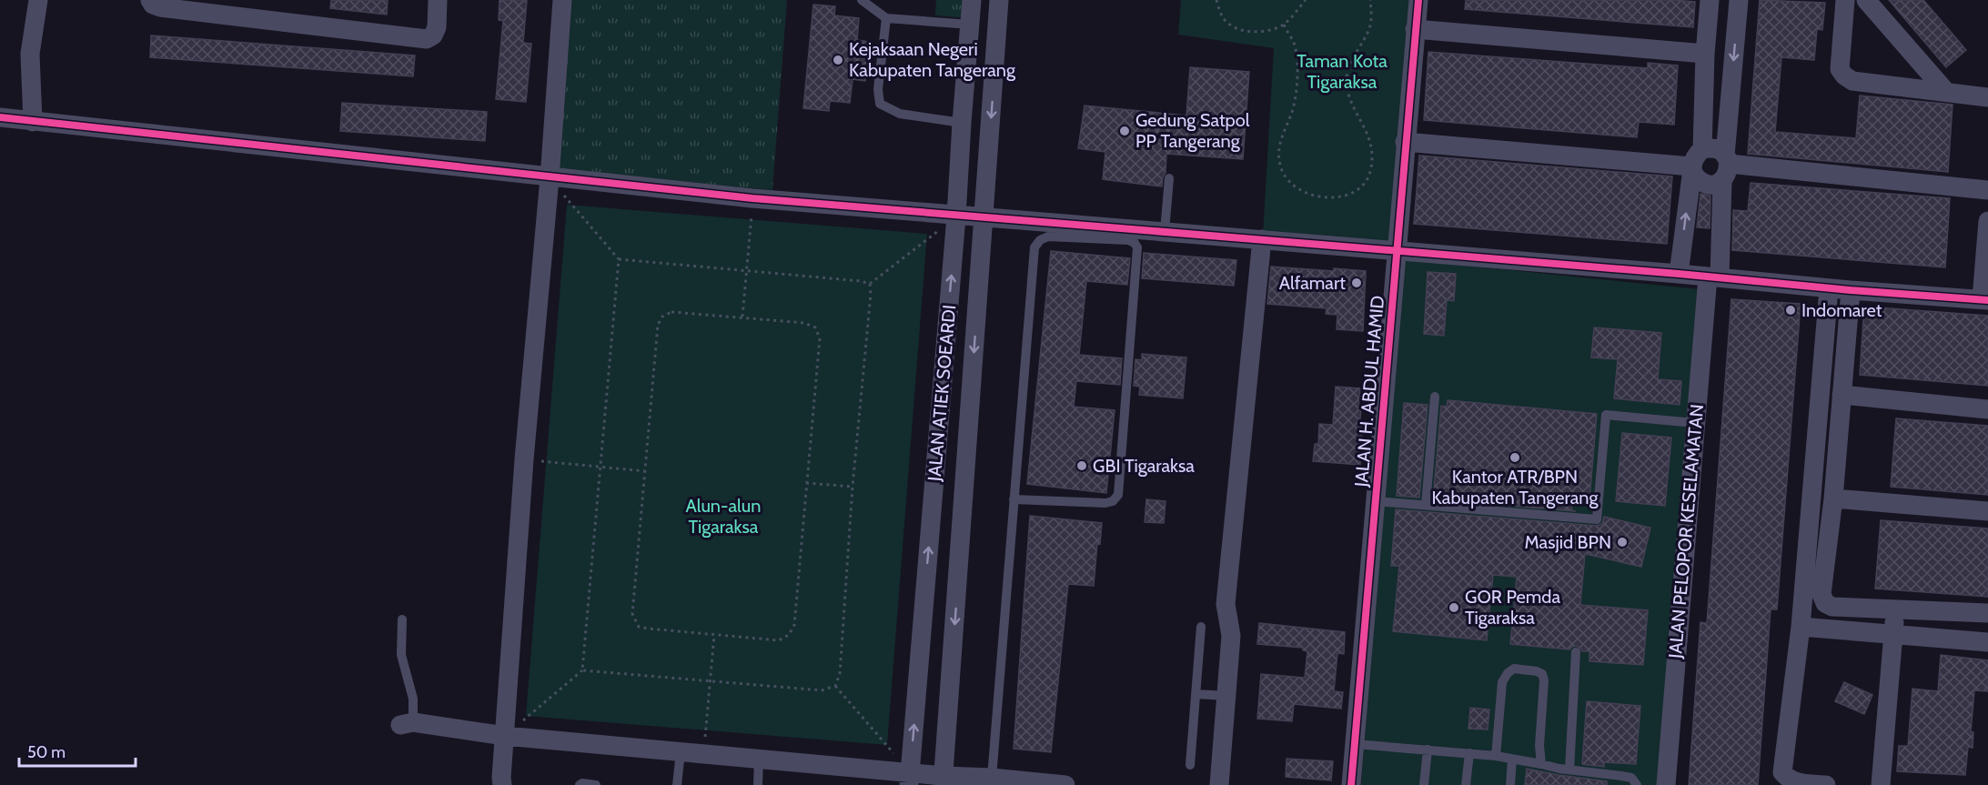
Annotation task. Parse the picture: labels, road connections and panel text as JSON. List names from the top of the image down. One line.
{"streets":{"street":["JALAN H. ABDUL HAMID","JALAN ATIEK SOEARDI","JALAN PELOPOR KESELAMATAN"]},"parks":["Taman Kota Tigaraksa","Alun-alun Tigaraksa"],"places":["Kejaksaan Negeri Kabupaten Tangerang","Gedung Satpol PP Tangerang","Alfamart","Indomaret","Kantor ATR/BPN Kabupaten Tangerang","GBI Tigaraksa","Masjid BPN","GOR Pemda Tigaraksa"],"scale_bar":"50 m"}
